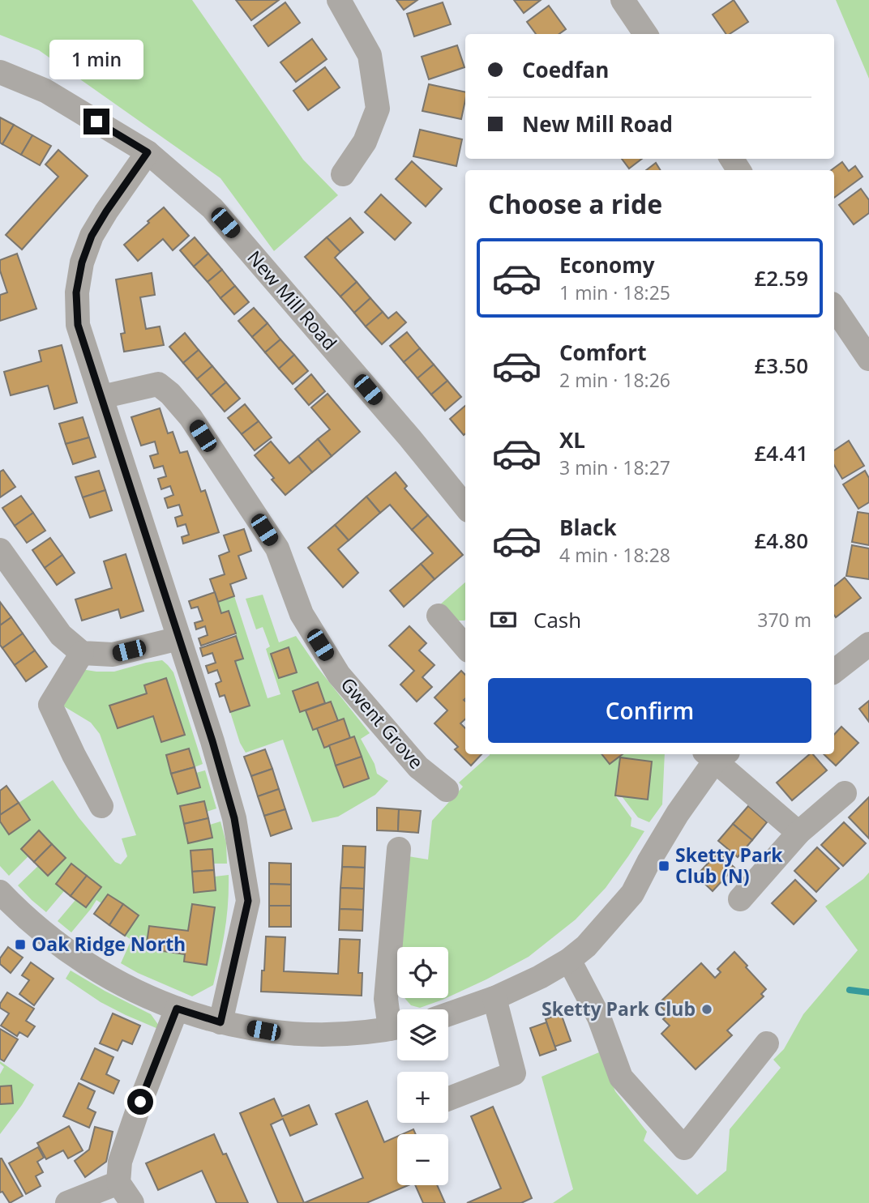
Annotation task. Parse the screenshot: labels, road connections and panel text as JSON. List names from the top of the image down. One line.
{"streets":{"street":["New Mill Road","Gwent Grove"]},"places":{"transit":["Sketty Park Club (N)","Oak Ridge North"],"other":["Sketty Park Club"]},"page":{"banner":["Coedfan","New Mill Road"],"bubble":"1 min","heading":"Choose a ride","list":[{"name":"Economy","note":"1 min · 18:25","value":"£2.59"},{"name":"Comfort","note":"2 min · 18:26","value":"£3.50"},{"name":"XL","note":"3 min · 18:27","value":"£4.41"},{"name":"Black","note":"4 min · 18:28","value":"£4.80"}],"pay":["Cash","370 m"],"buttons":"Confirm","map_buttons":["+","−"]}}
